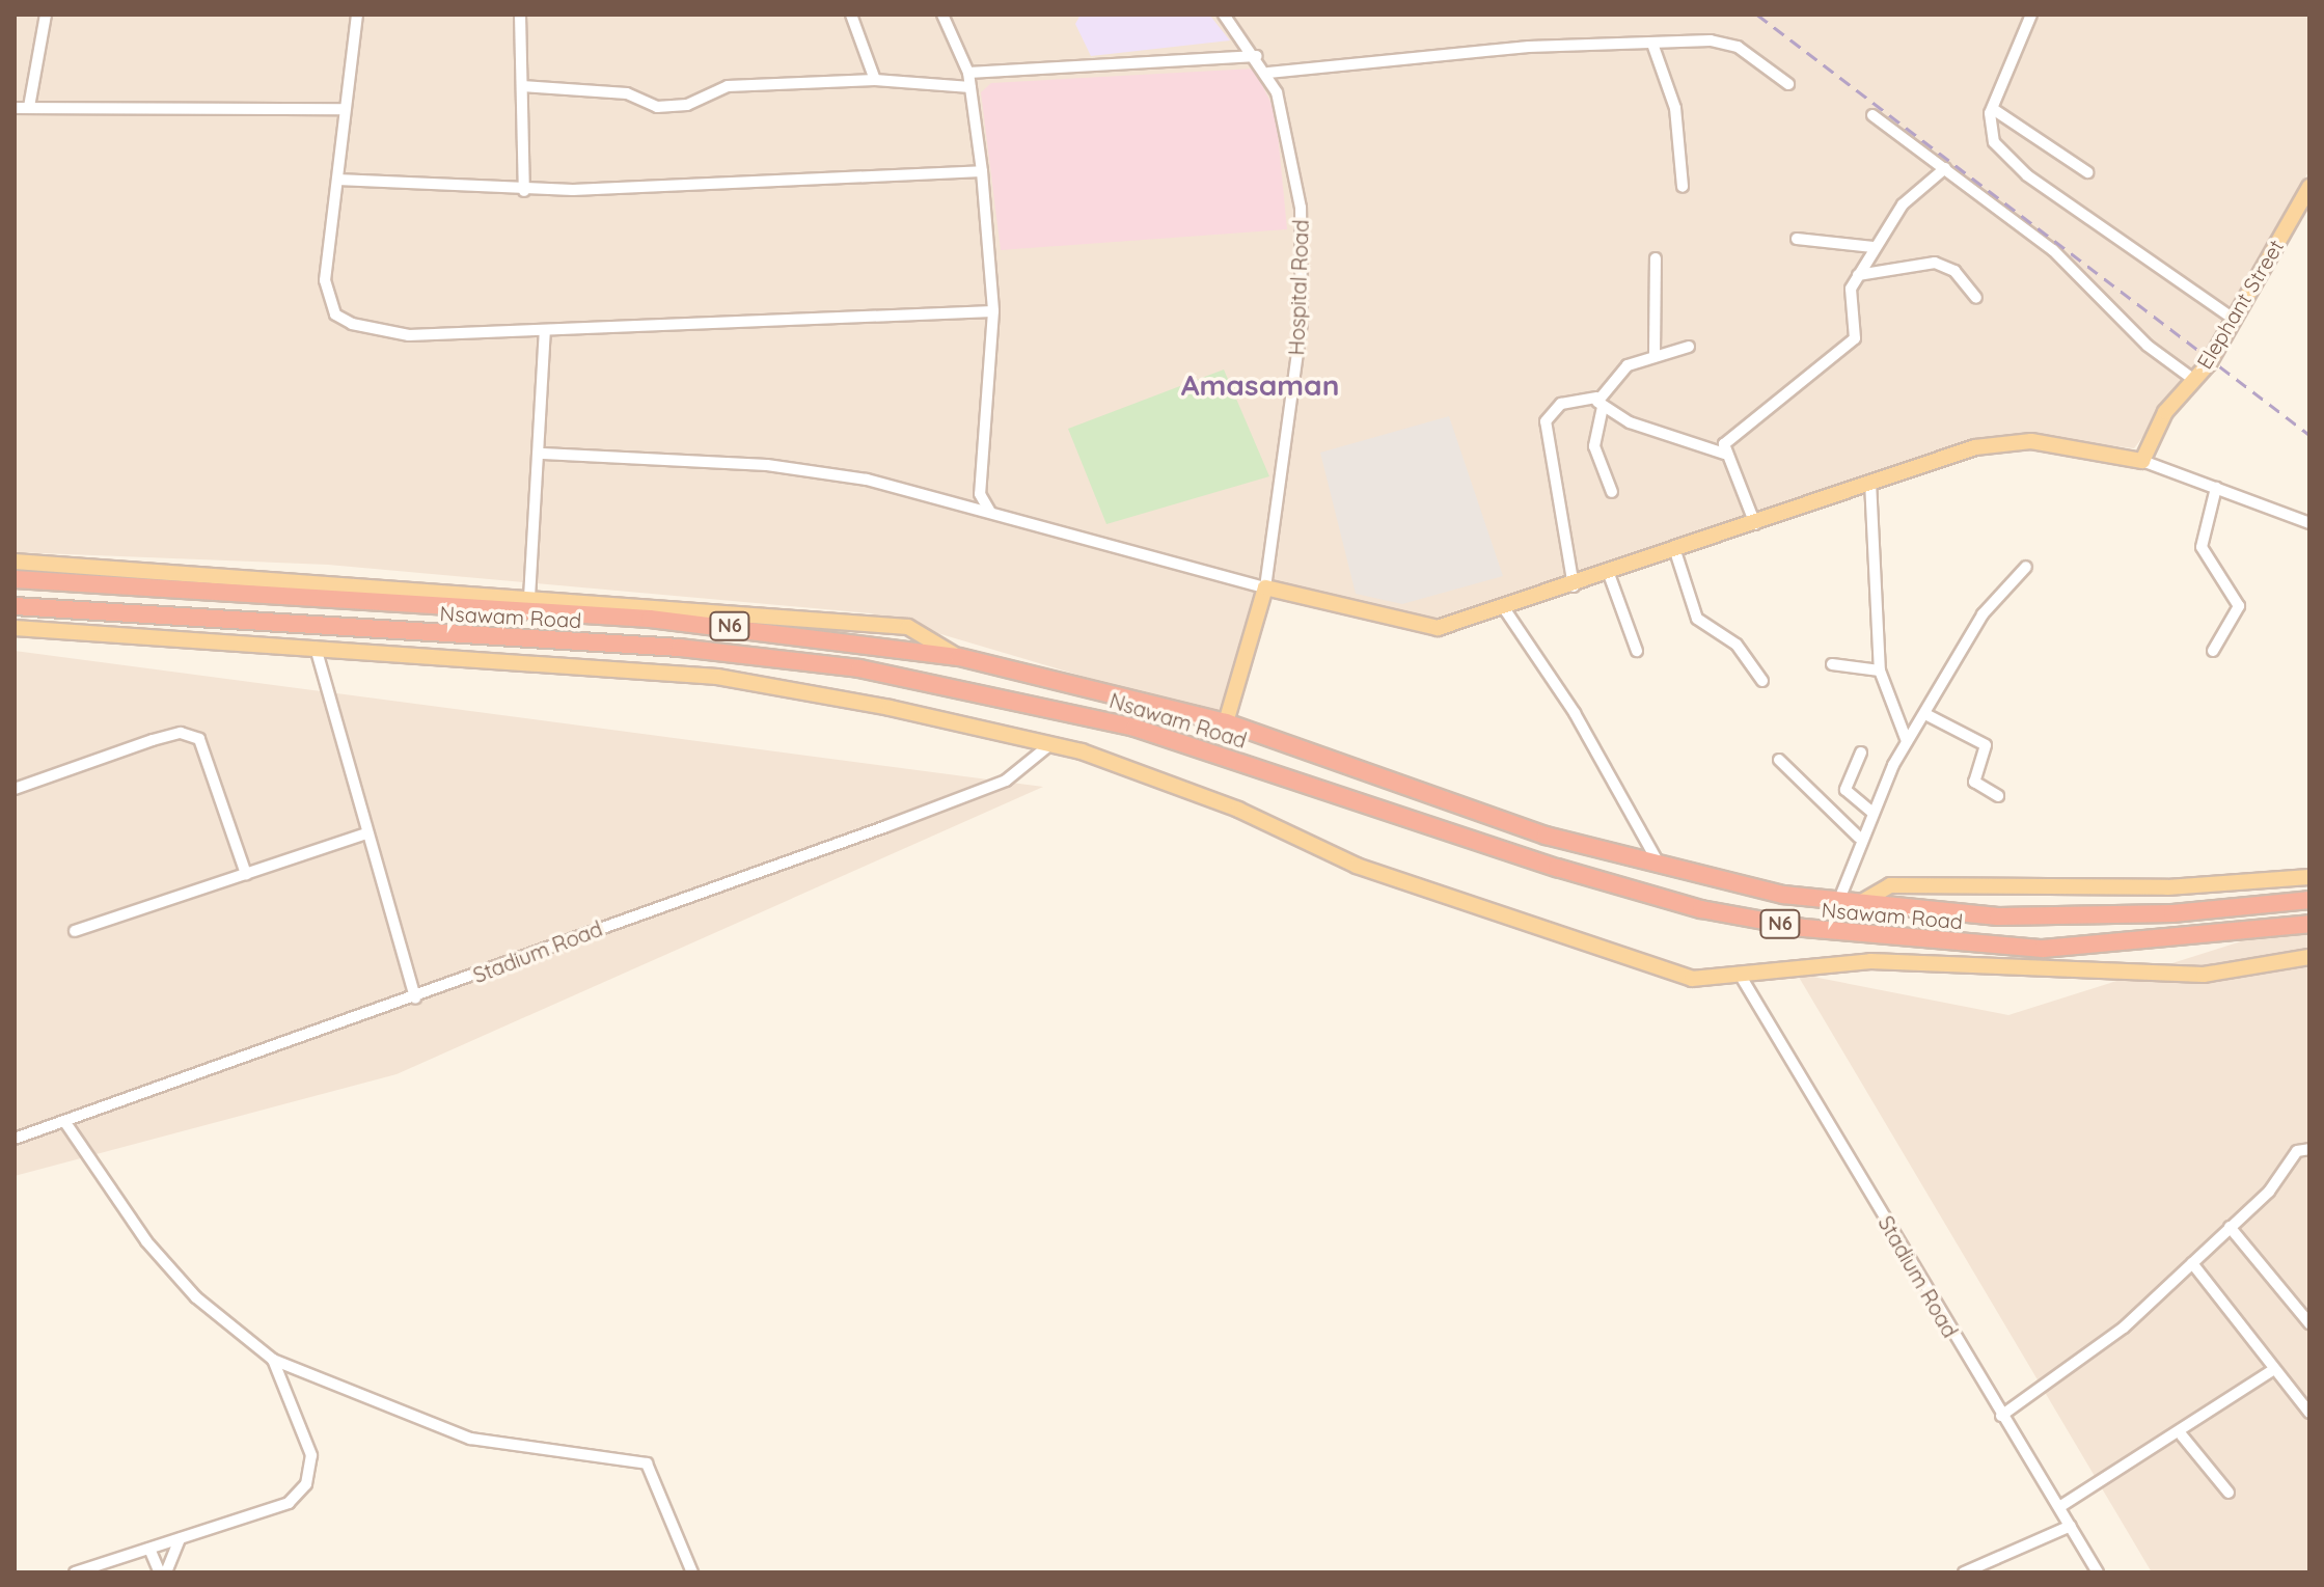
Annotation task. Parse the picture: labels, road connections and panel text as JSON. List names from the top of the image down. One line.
{"streets":{"highway":["Nsawam Road","N6"],"main road":["Hospital Road","Elephant Street"],"street":["Stadium Road"]},"crossings":[["Hospital Road","Nsawam Road"]],"districts":["Amasaman"]}
